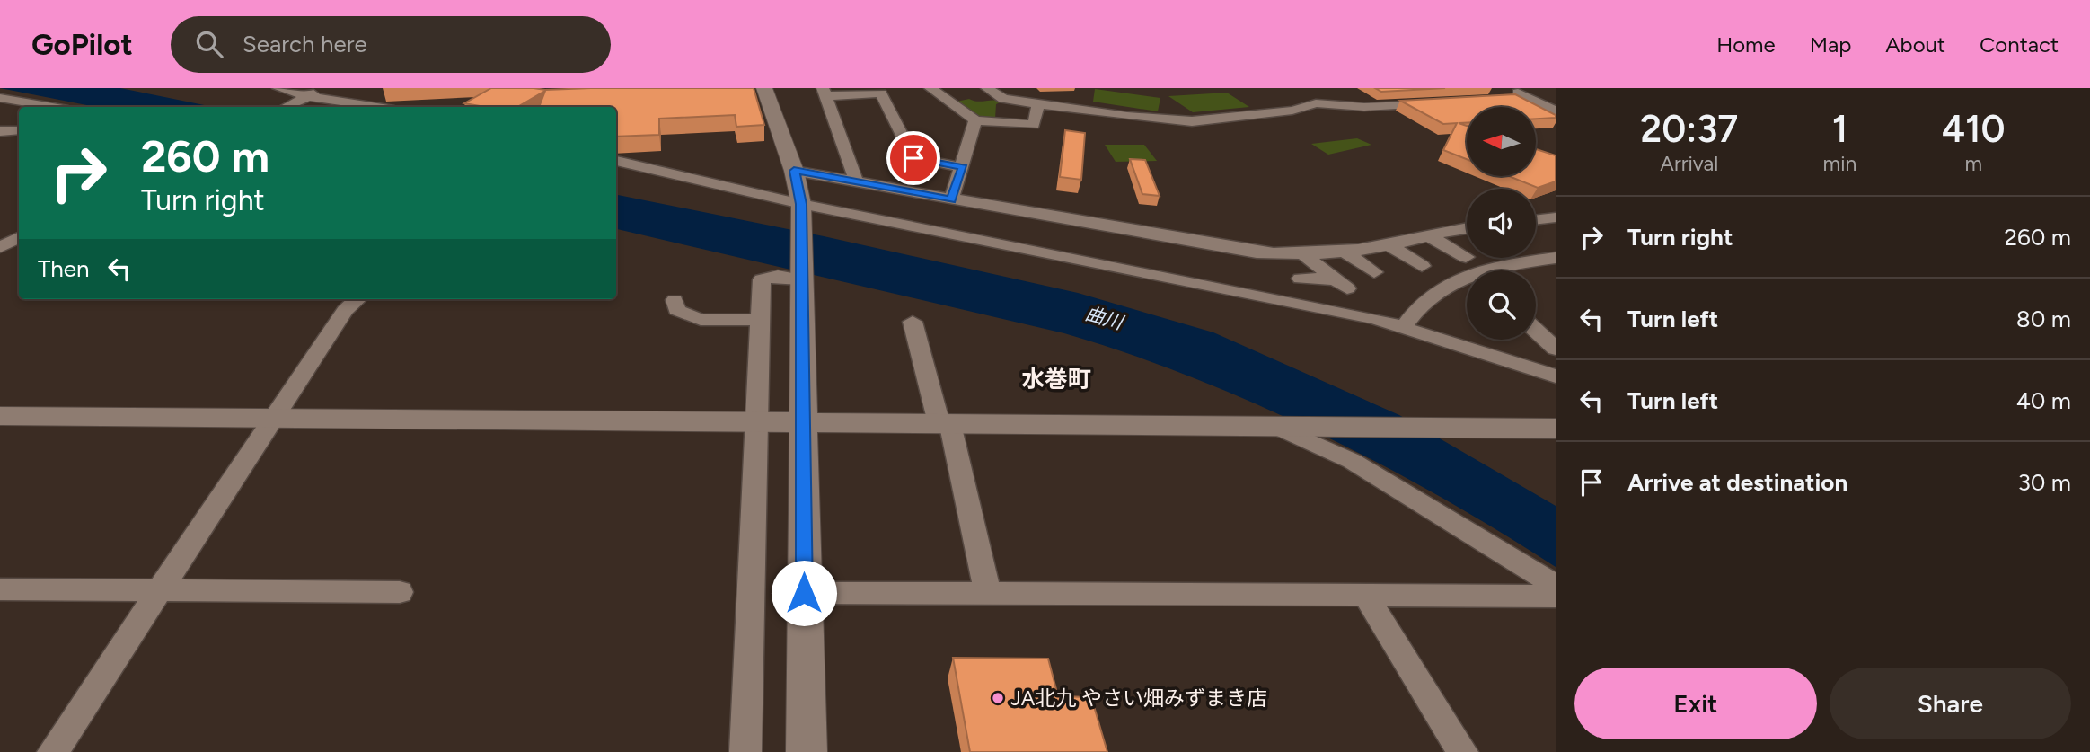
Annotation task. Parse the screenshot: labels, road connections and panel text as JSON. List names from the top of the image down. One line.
{"districts":["水巻町"],"water":["曲川"],"places":["JA北九 やさい畑みずまき店"],"north":"left","page":{"header":"GoPilot","search":"Search here","nav":["Home","Map","About","Contact"],"eta":["20:37","Arrival","1","min","410","m"],"turn":["260 m","Turn right"],"list":[{"name":"Turn right","value":"260 m"},{"name":"Turn left","value":"80 m"},{"name":"Turn left","value":"40 m"},{"name":"Arrive at destination","value":"30 m"}],"then":"Then","buttons":["Exit","Share"]}}
